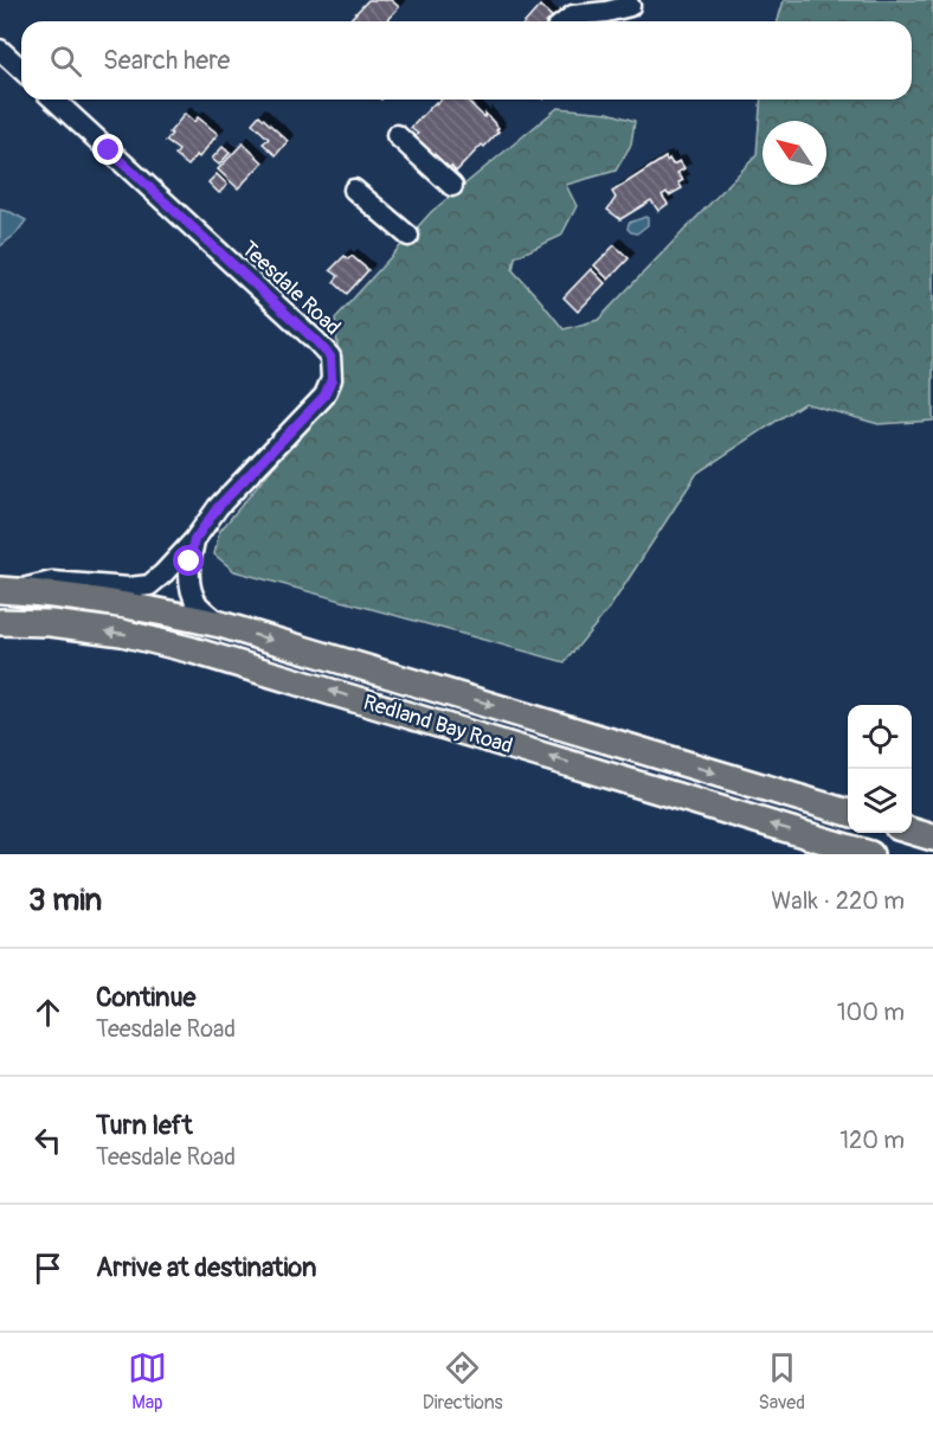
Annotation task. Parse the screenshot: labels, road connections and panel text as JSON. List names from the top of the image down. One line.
{"streets":{"main road":["Redland Bay Road"],"street":["Teesdale Road"]},"crossings":[["Teesdale Road","Redland Bay Road"]],"north":"top left","page":{"search":"Search here","heading":["3 min","Walk · 220 m"],"list":[["Continue","Teesdale Road","100 m"],["Turn left","Teesdale Road","120 m"],"Arrive at destination"],"nav":["Map","Directions","Saved"]}}
